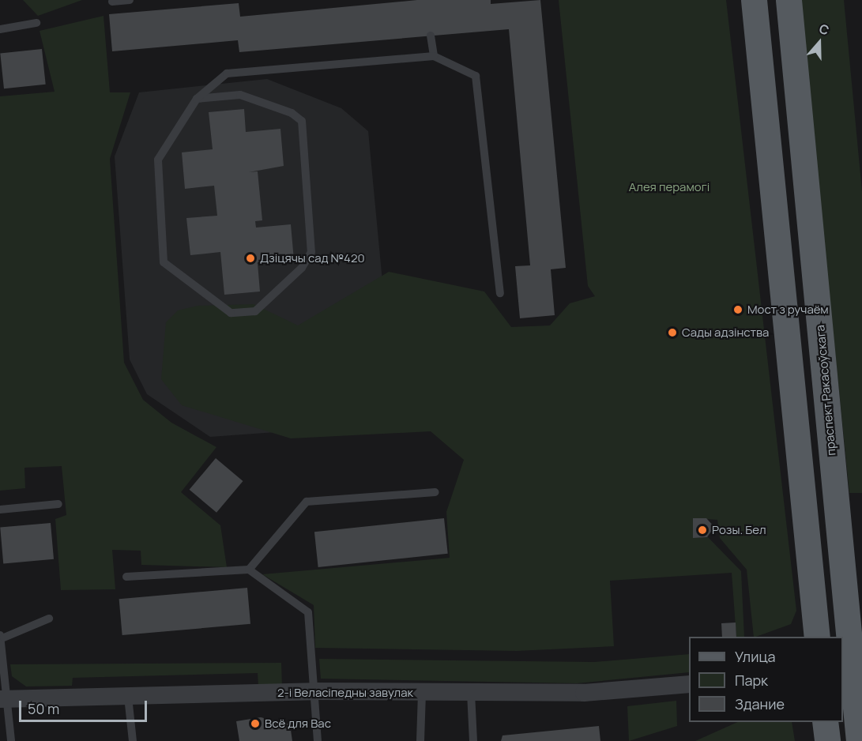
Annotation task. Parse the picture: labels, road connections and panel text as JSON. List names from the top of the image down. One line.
{"streets":{"main road":["праспект Ракасоўскага"],"street":["2-і Веласіпедны завулак"]},"parks":["Алея перамогі"],"places":["Дзіцячы сад №420","Мост з ручаём","Сады адзінства","Розы. Бел","Всё для Вас"],"legend":["Улица","Парк","Здание"],"scale_bar":"50 m","north":"top"}
